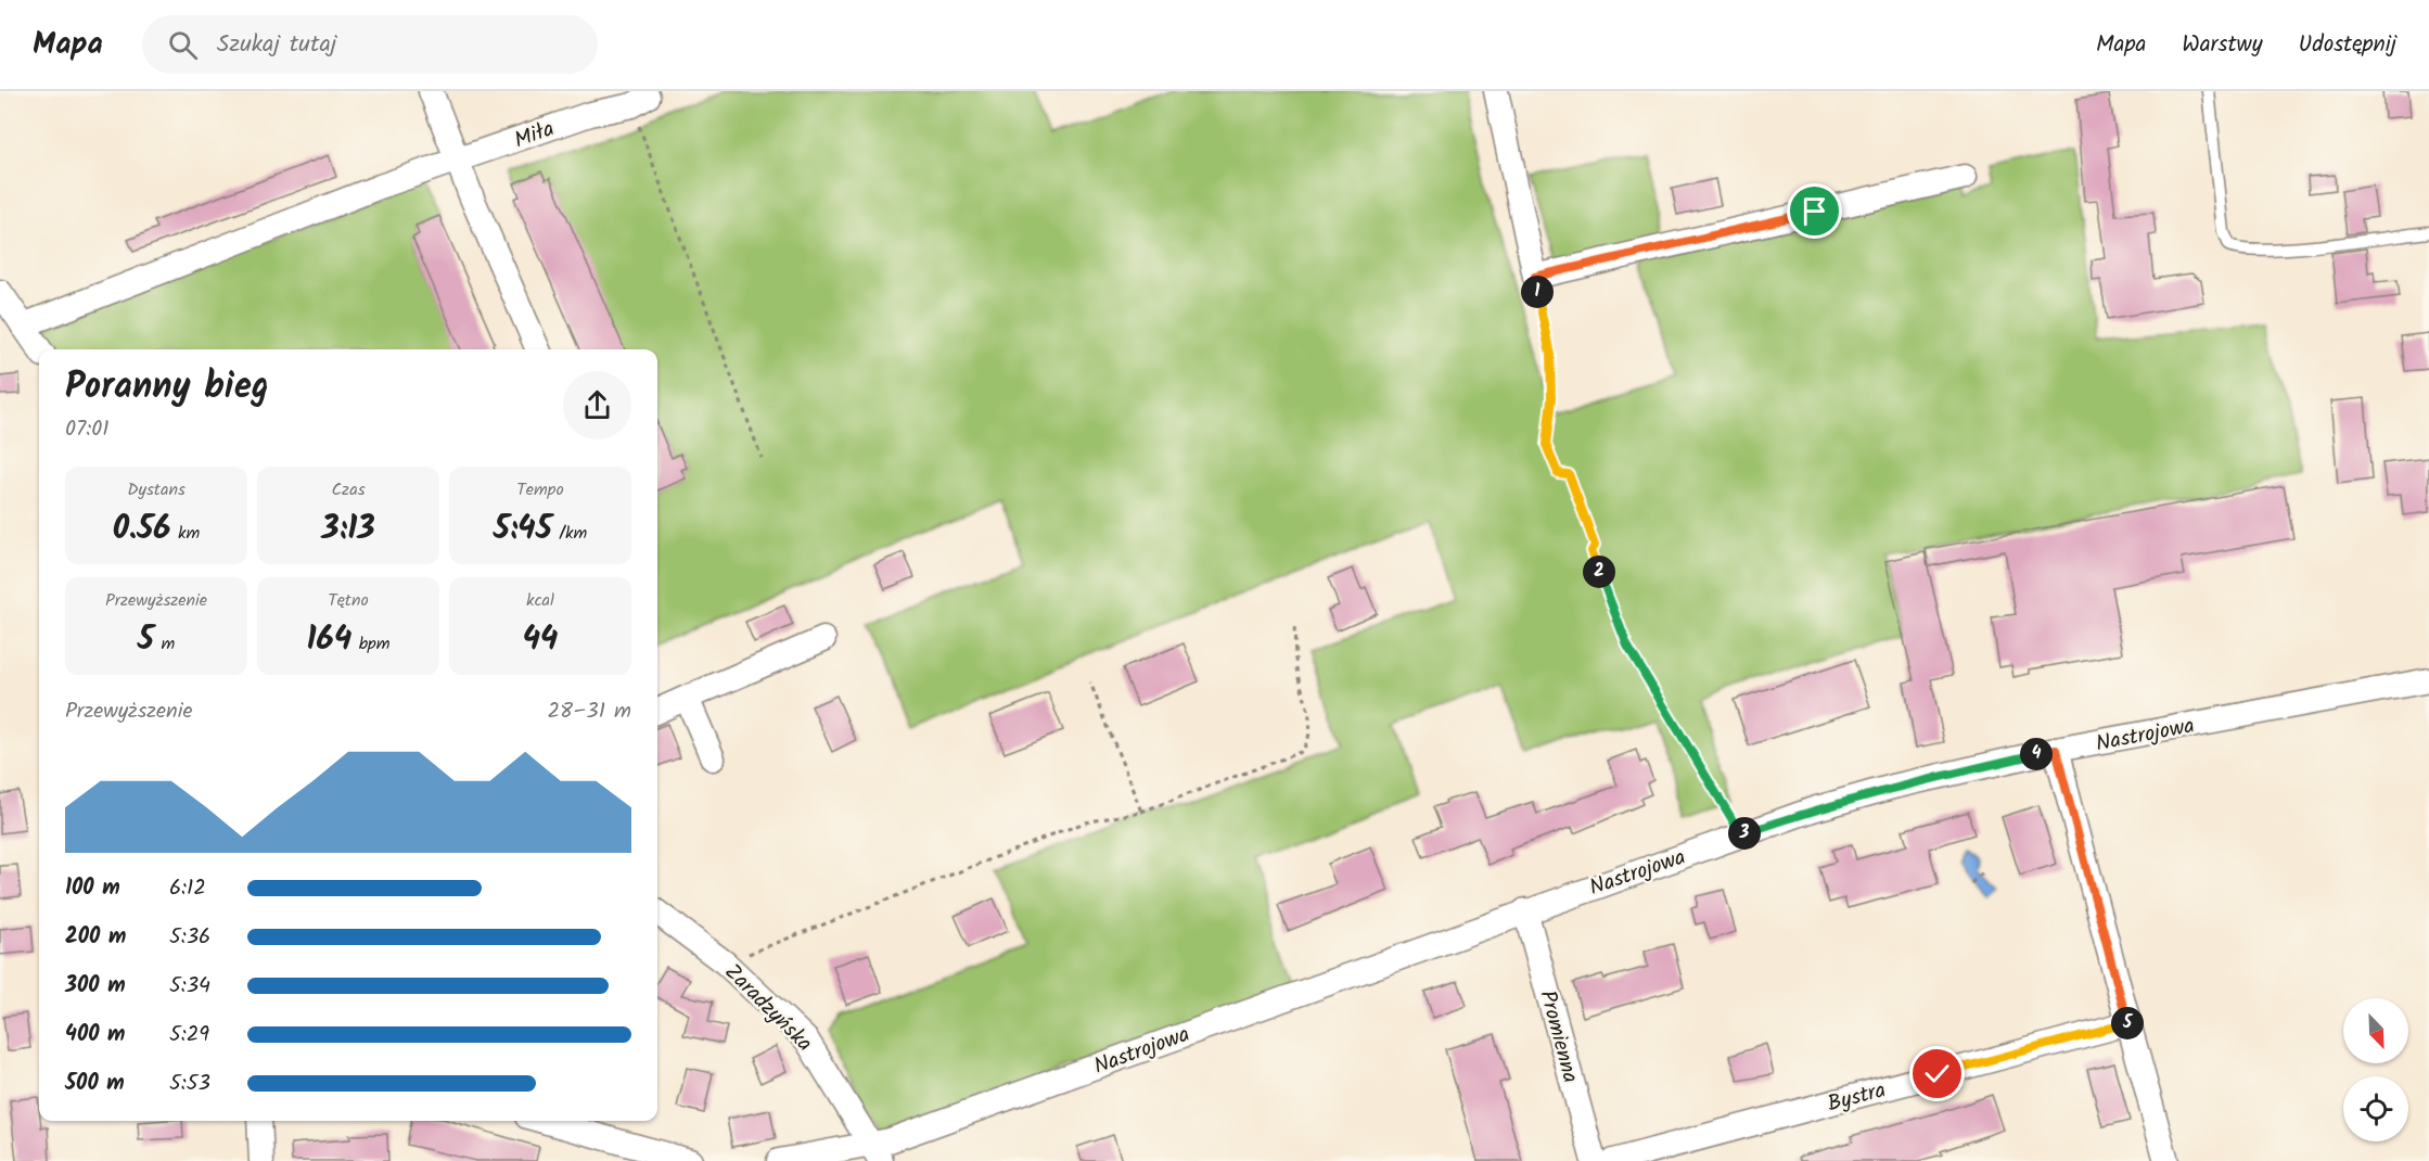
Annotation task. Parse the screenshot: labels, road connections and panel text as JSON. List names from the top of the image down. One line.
{"streets":{"street":["Miła","Nastrojowa","Zaradzyńska","Promienna","Bystra"]},"crossings":[["Nastrojowa","Zaradzyńska"],["Nastrojowa","Promienna"]],"north":"bottom right","page":{"header":"Mapa","search":"Szukaj tutaj","nav":["Mapa","Warstwy","Udostępnij"],"pins":["1","2","4","3","5"],"heading":["Poranny bieg","07:01"],"stats":[["Dystans","0.56 km"],["Czas","3:13"],["Tempo","5:45 /km"],["Przewyższenie","5 m"],["Tętno","164 bpm"],["kcal","44"]],"chart":["Przewyższenie","28–31 m"],"list":[{"name":"100 m","note":"6:12"},{"name":"200 m","note":"5:36"},{"name":"300 m","note":"5:34"},{"name":"400 m","note":"5:29"},{"name":"500 m","note":"5:53"}]}}
